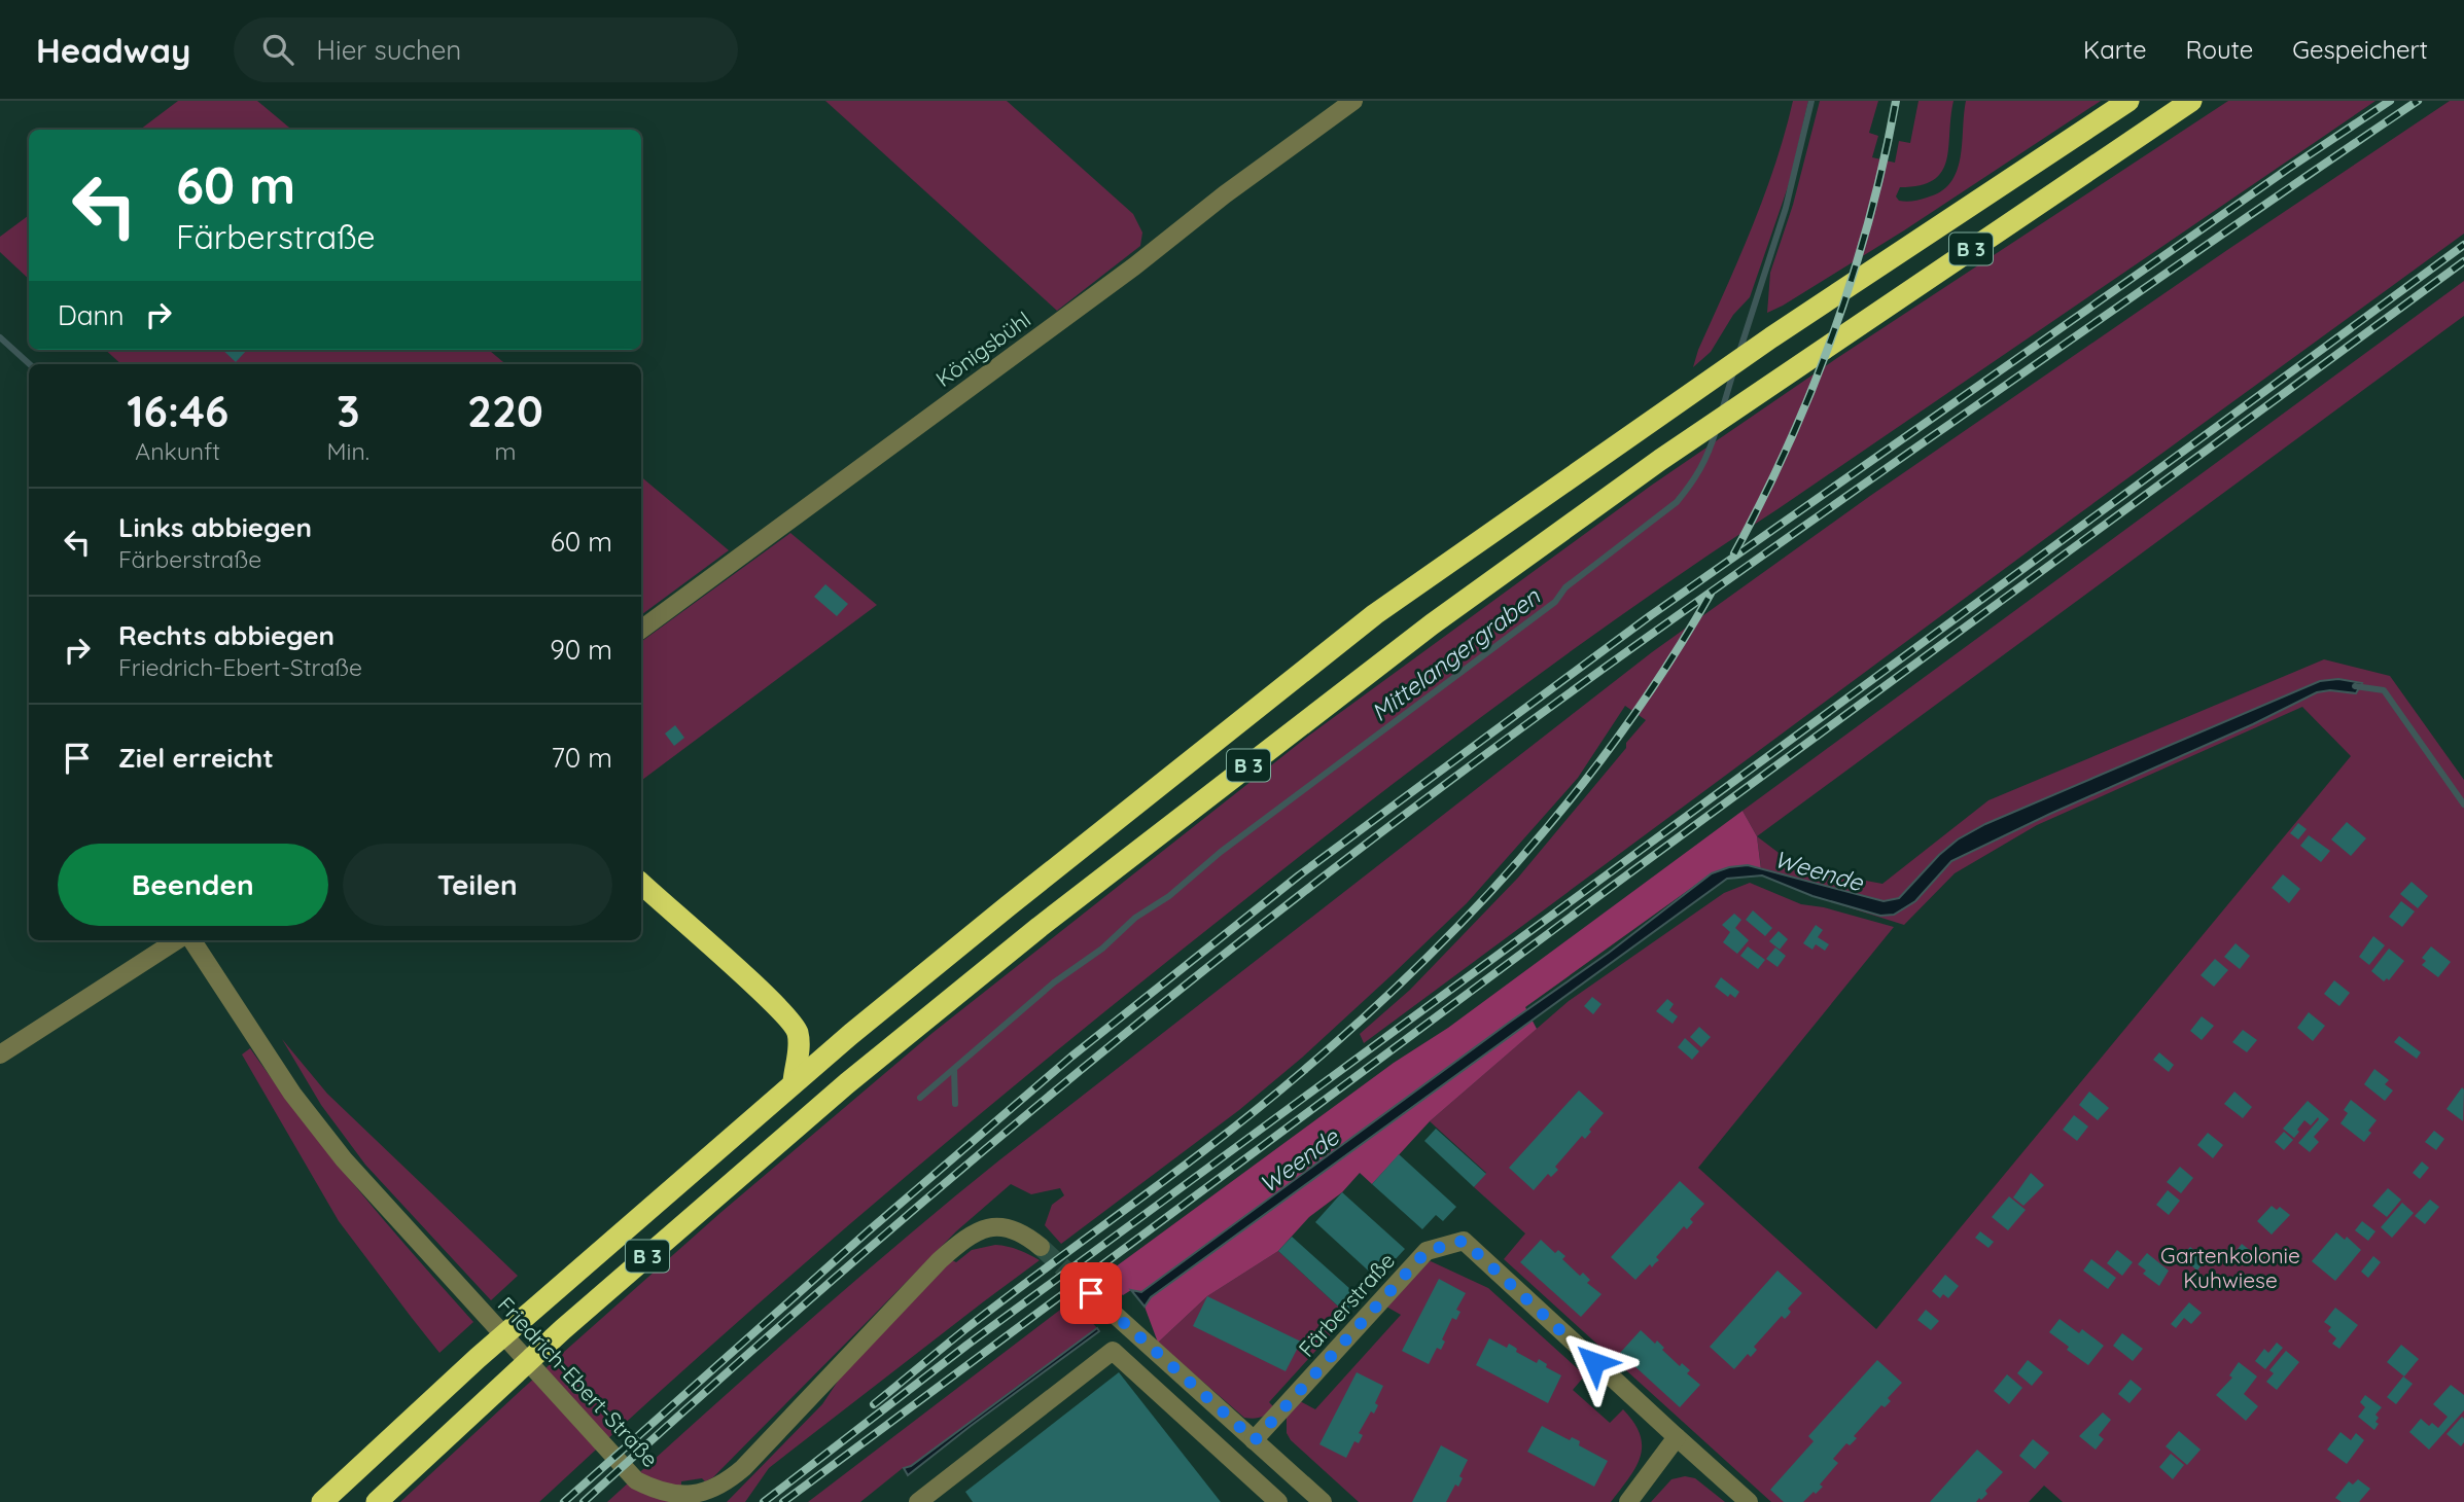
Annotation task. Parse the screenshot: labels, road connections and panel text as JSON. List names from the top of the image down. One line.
{"streets":{"highway":["B 3"],"street":["Königsbühl","Färberstraße","Friedrich-Ebert-Straße"]},"water":["Mittelangergraben","Weende"],"parks":["Gartenkolonie Kuhwiese"],"page":{"header":"Headway","search":"Hier suchen","nav":["Karte","Route","Gespeichert"],"turn":["60 m","Färberstraße"],"then":"Dann","eta":["16:46","Ankunft","3","Min.","220","m"],"list":[{"name":"Links abbiegen","note":"Färberstraße","value":"60 m"},{"name":"Rechts abbiegen","note":"Friedrich-Ebert-Straße","value":"90 m"},{"name":"Ziel erreicht","value":"70 m"}],"buttons":["Beenden","Teilen"]}}
